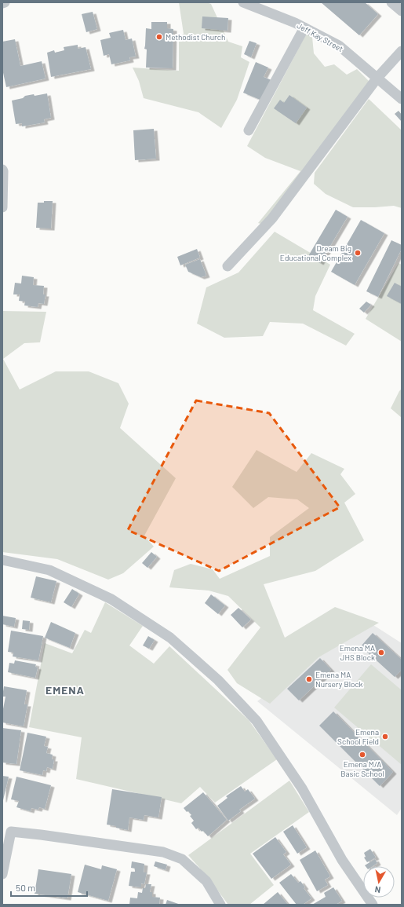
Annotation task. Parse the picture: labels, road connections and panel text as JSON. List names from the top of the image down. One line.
{"streets":{"street":["Jeff Kay Street"]},"districts":["EMENA"],"places":["Methodist Church","Dream Big Educational Complex","Emena MA JHS Block","Emena MA Nursery Block","Emena School Field","Emena M/A Basic School"],"scale_bar":"50 m","north":"bottom"}
